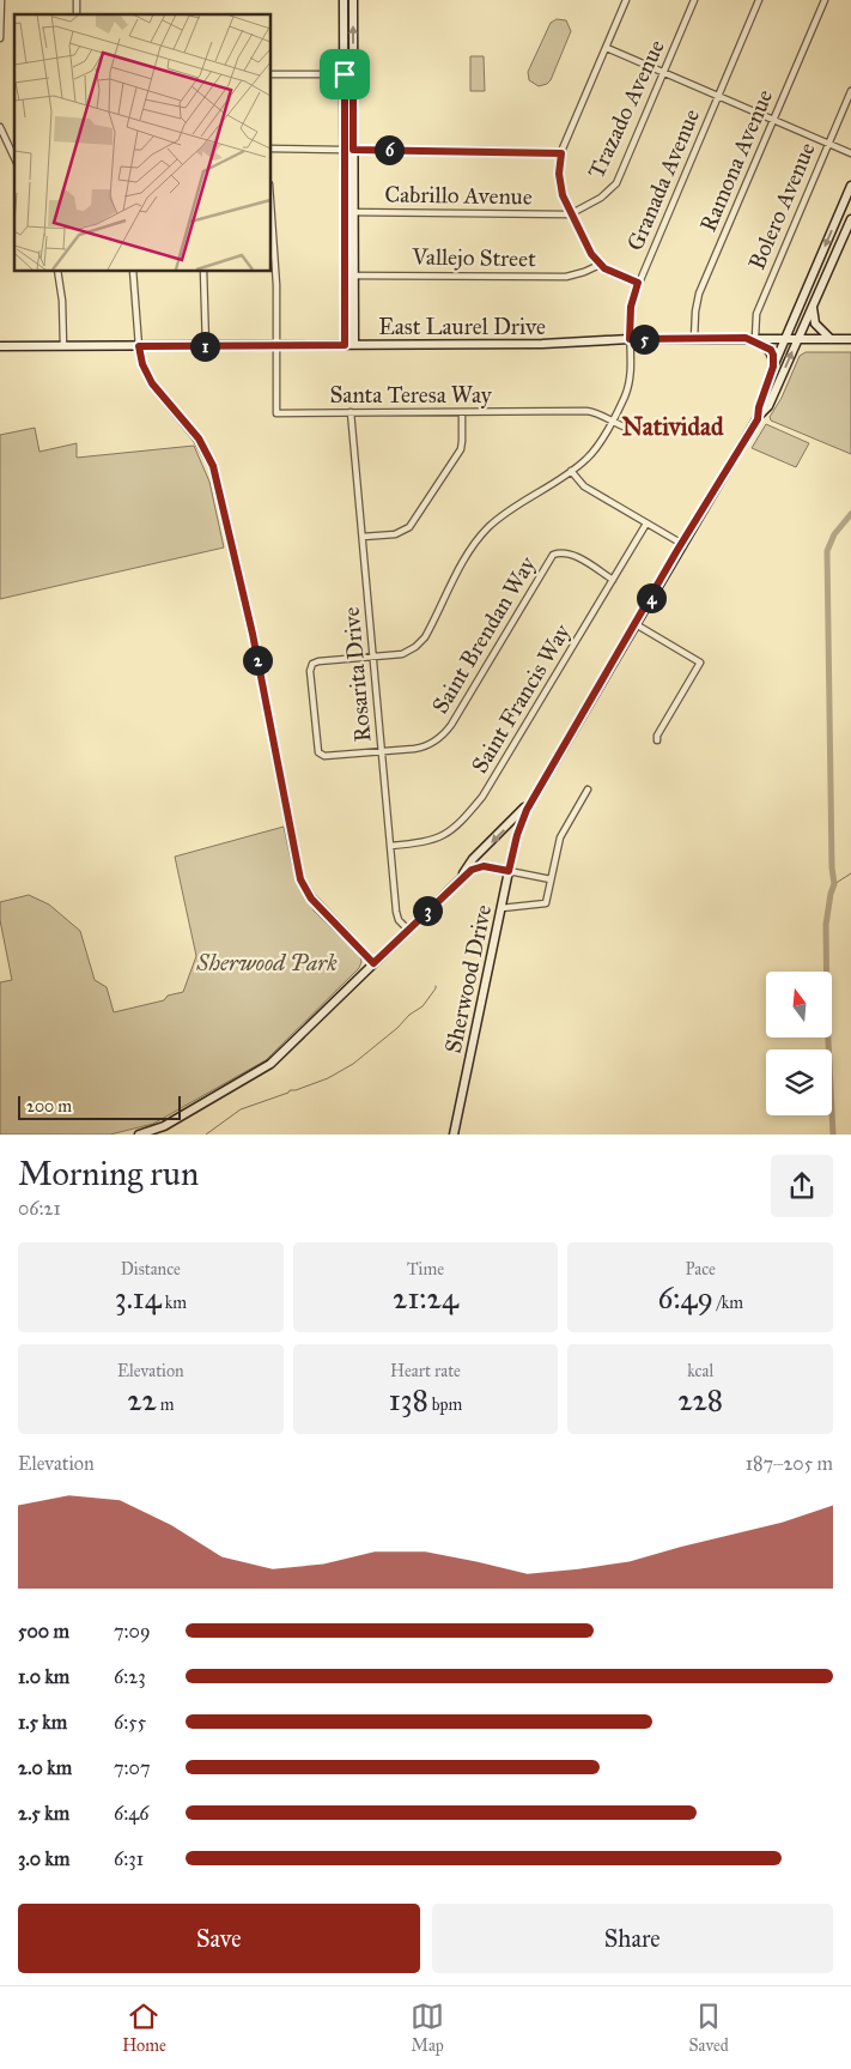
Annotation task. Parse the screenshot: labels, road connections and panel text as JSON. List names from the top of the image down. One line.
{"streets":{"main road":["East Laurel Drive","Sherwood Drive"],"street":["Trazado Avenue","Ramona Avenue","Granada Avenue","Cabrillo Avenue","Bolero Avenue","Vallejo Street","Santa Teresa Way","Saint Brendan Way","Rosarita Drive","Saint Francis Way"]},"crossings":[["Trazado Avenue","Cabrillo Avenue"],["Ramona Avenue","East Laurel Drive"],["Granada Avenue","East Laurel Drive"],["Granada Avenue","Santa Teresa Way"],["Granada Avenue","Saint Brendan Way"],["Granada Avenue","Rosarita Drive"],["Bolero Avenue","East Laurel Drive"],["East Laurel Drive","Santa Teresa Way"],["Santa Teresa Way","Rosarita Drive"],["Saint Brendan Way","Rosarita Drive"],["Saint Brendan Way","Saint Francis Way"],["Rosarita Drive","Saint Francis Way"]],"districts":["Natividad"],"parks":["Sherwood Park"],"scale_bar":"200 m","north":"top","page":{"pins":["6","5","1","4","2","3"],"scale":"200 m","heading":["Morning run","06:21"],"stats":[["Distance","3.14 km"],["Time","21:24"],["Pace","6:49 /km"],["Elevation","22 m"],["Heart rate","138 bpm"],["kcal","228"]],"chart":["Elevation","187–205 m"],"list":[{"name":"500 m","note":"7:09"},{"name":"1.0 km","note":"6:23"},{"name":"1.5 km","note":"6:55"},{"name":"2.0 km","note":"7:07"},{"name":"2.5 km","note":"6:46"},{"name":"3.0 km","note":"6:31"}],"buttons":["Save","Share"],"tabs":["Home","Map","Saved"]}}
